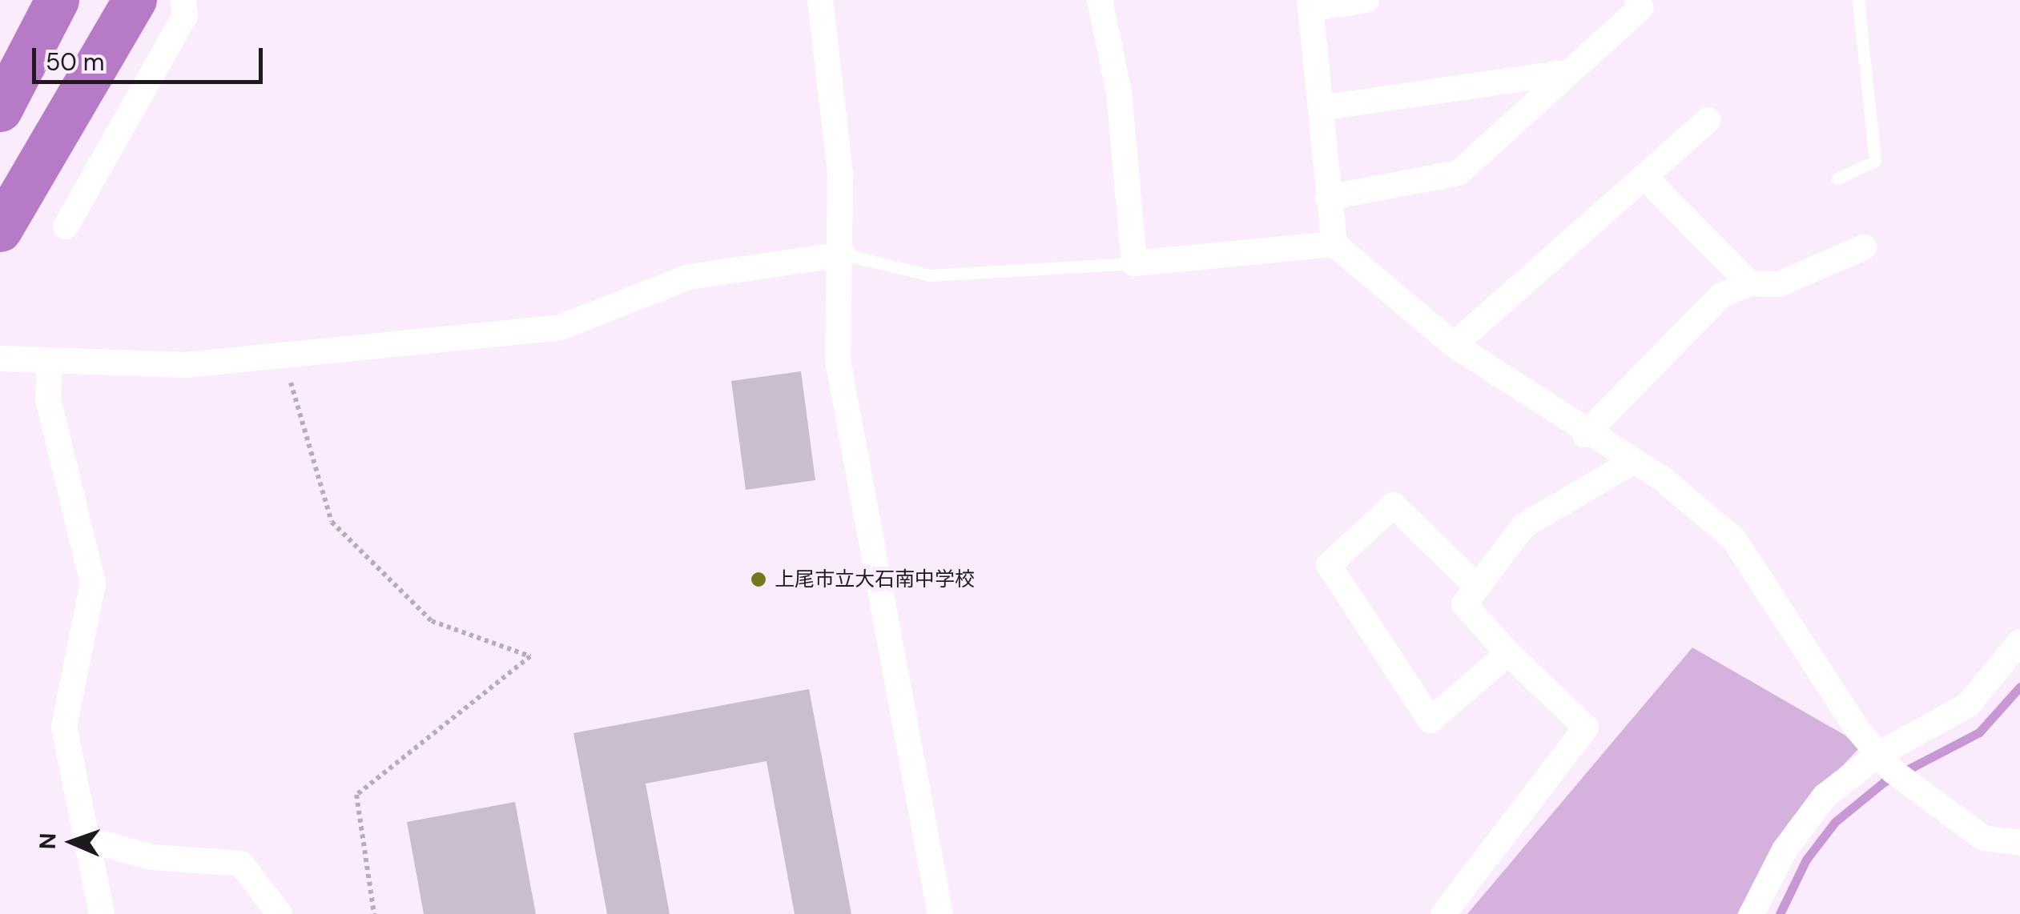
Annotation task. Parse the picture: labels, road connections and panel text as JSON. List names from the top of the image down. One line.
{"places":["上尾市立大石南中学校"],"scale_bar":"50 m","north":"left"}
